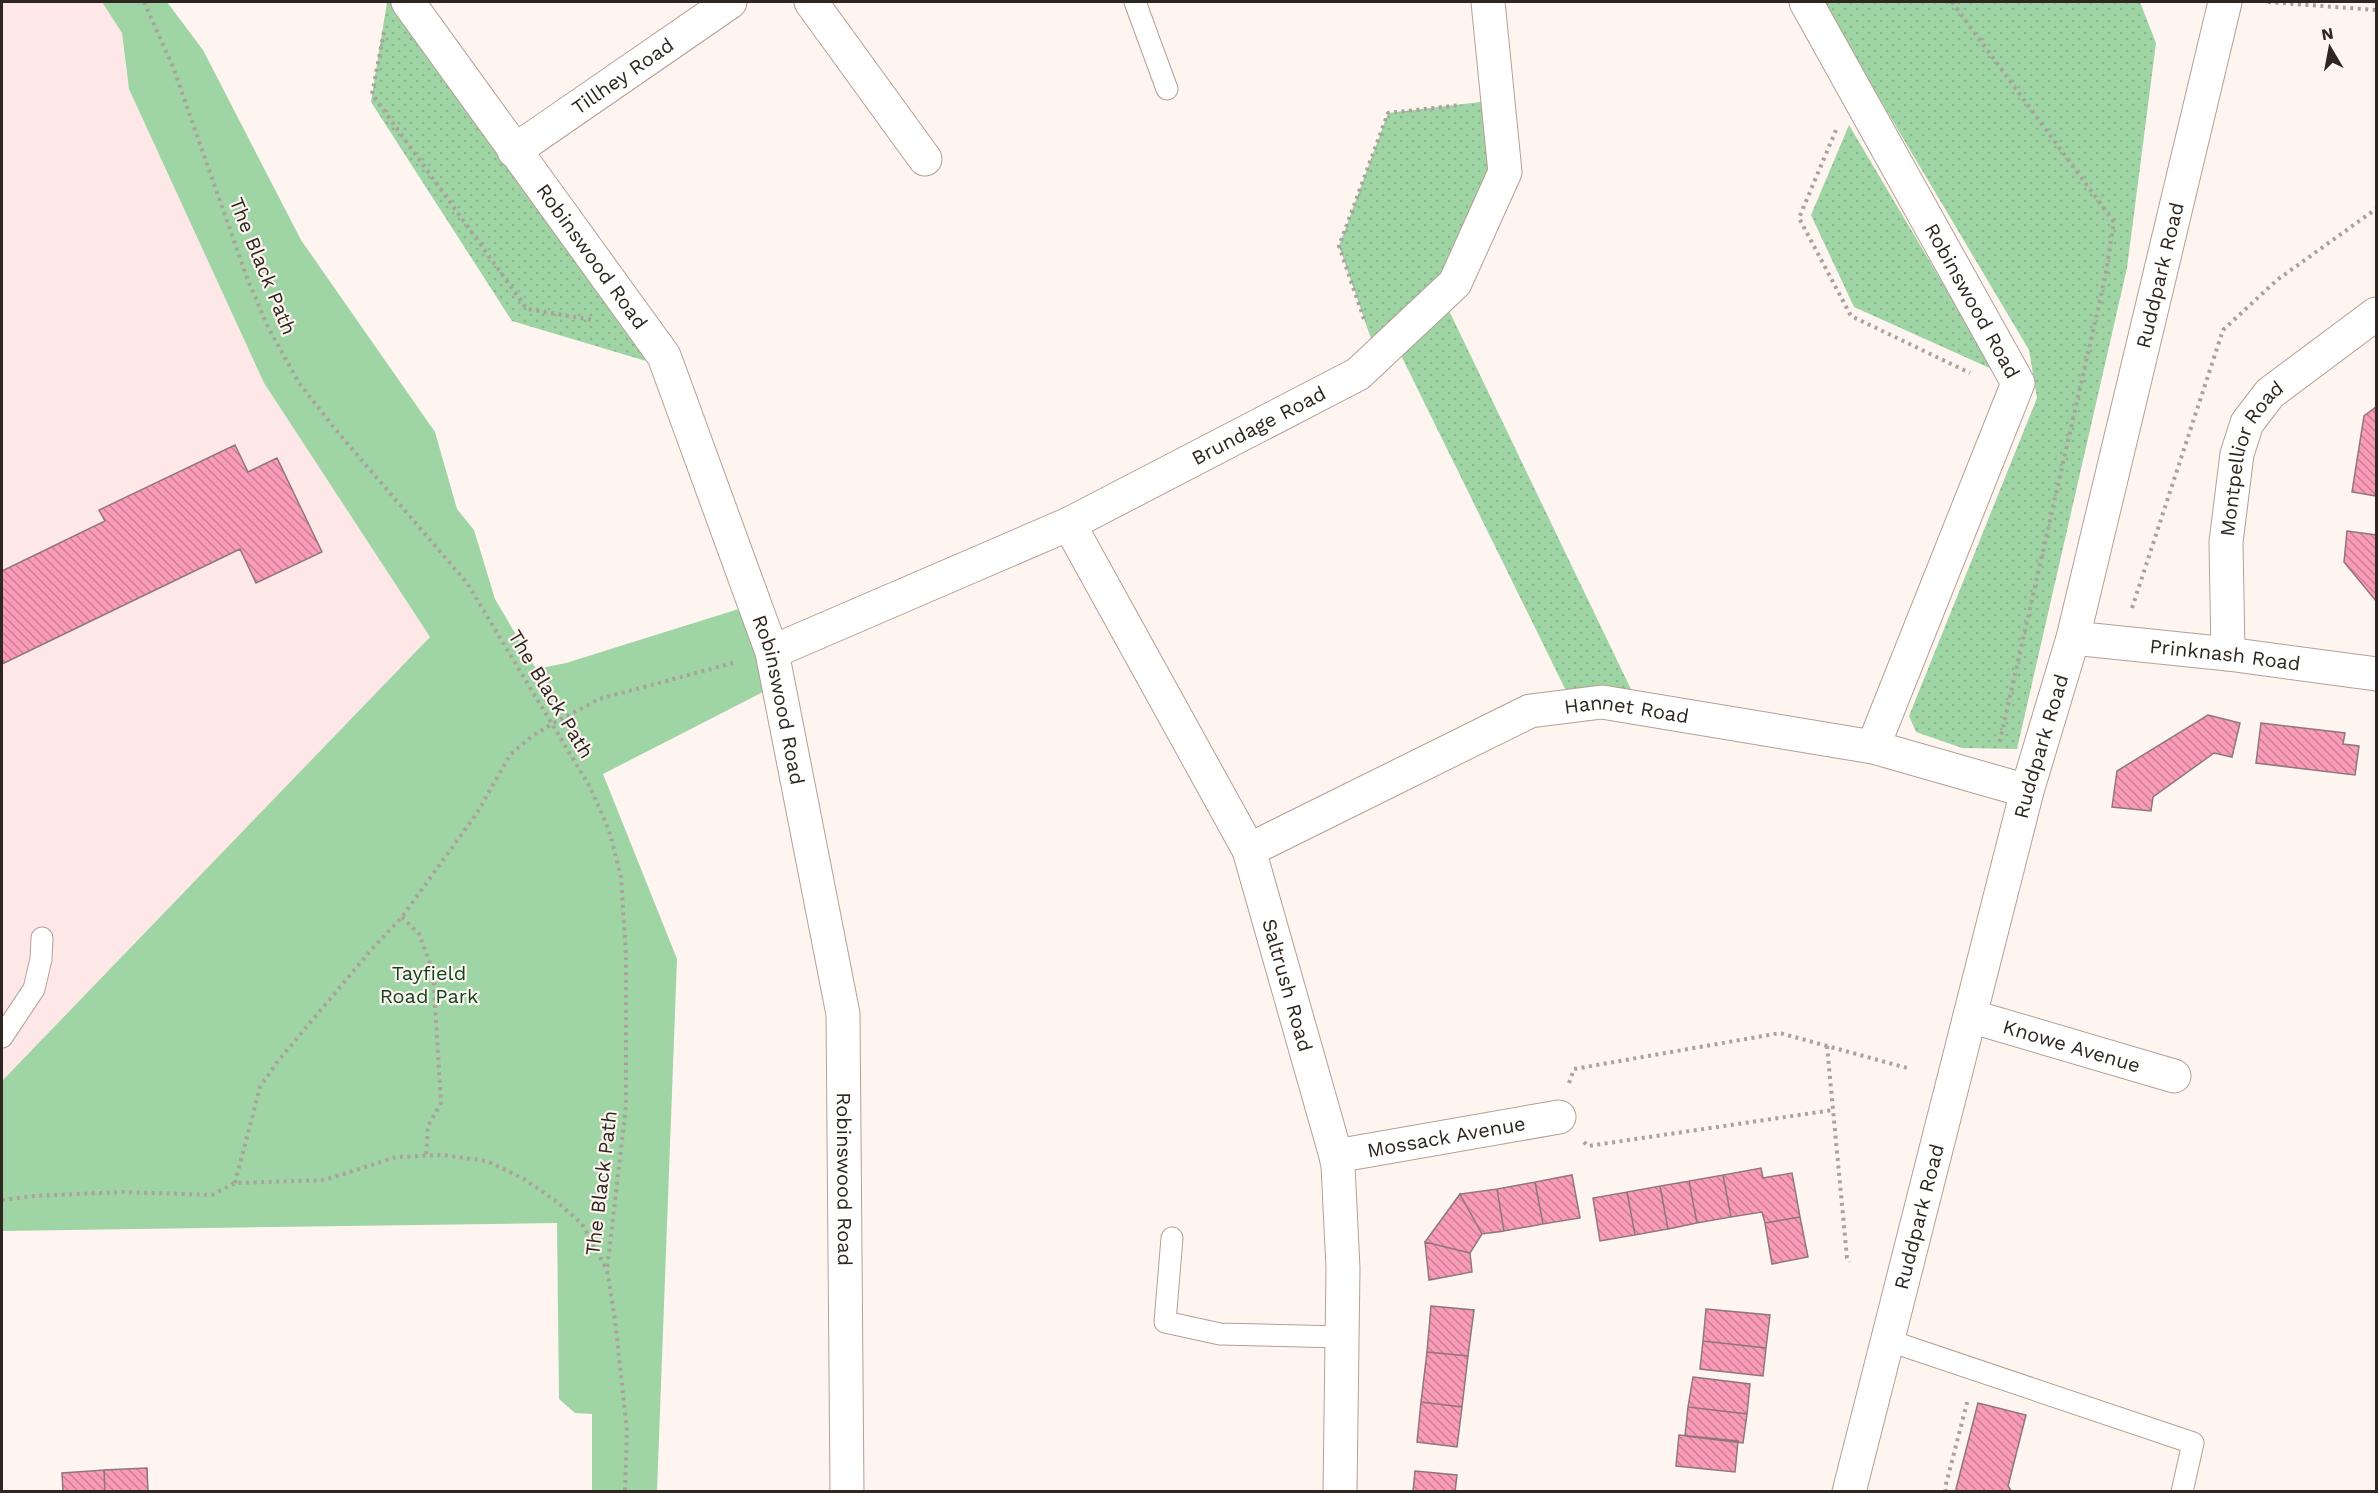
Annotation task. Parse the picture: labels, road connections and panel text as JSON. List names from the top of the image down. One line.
{"streets":{"street":["Tillhey Road","Robinswood Road","Ruddpark Road","Brundage Road","Montpellior Road","Prinknash Road","Hannet Road","Saltrush Road","Knowe Avenue","Mossack Avenue"],"path":["The Black Path"]},"crossings":[["Tillhey Road","Robinswood Road"],["Robinswood Road","Brundage Road"],["Robinswood Road","Hannet Road"],["Ruddpark Road","Prinknash Road"],["Ruddpark Road","Hannet Road"],["Ruddpark Road","Knowe Avenue"],["Brundage Road","Saltrush Road"],["Montpellior Road","Prinknash Road"],["Hannet Road","Saltrush Road"],["Saltrush Road","Mossack Avenue"]],"parks":["Tayfield Road Park"],"north":"top"}
